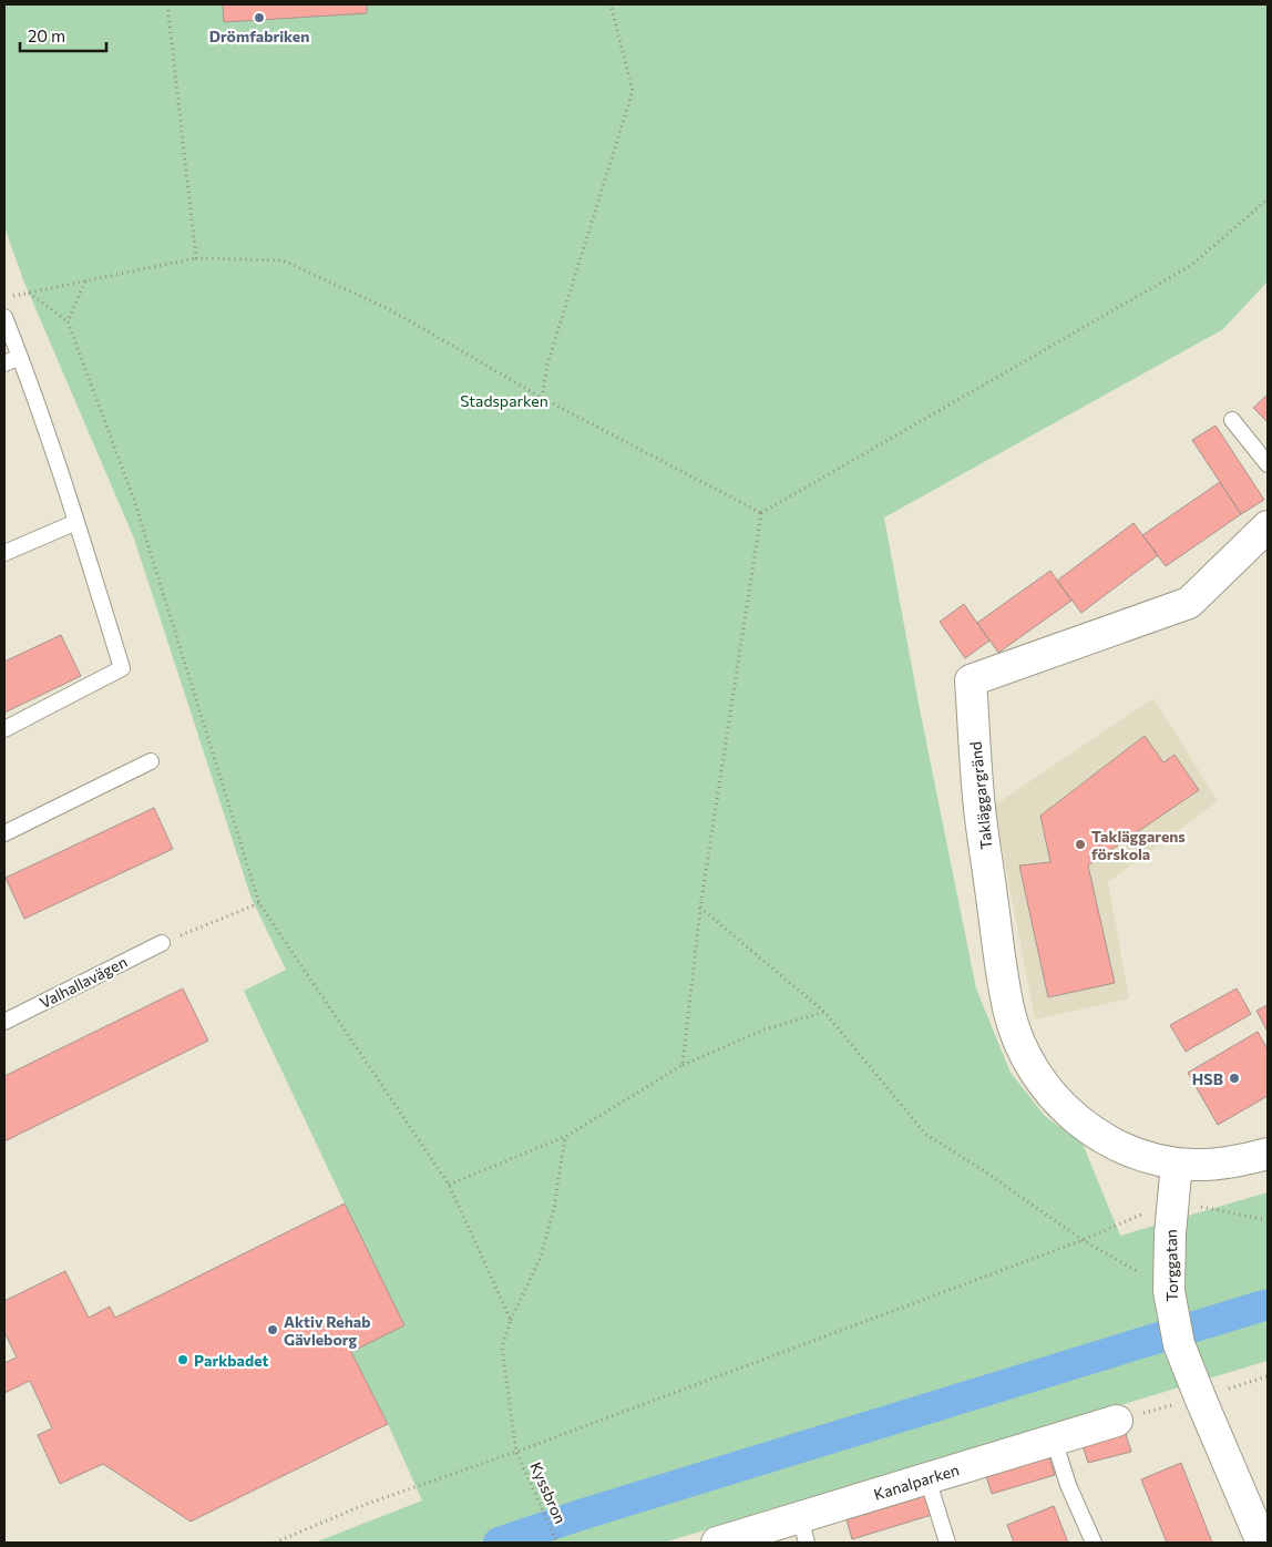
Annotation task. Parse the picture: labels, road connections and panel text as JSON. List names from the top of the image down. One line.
{"streets":{"street":["Takläggargränd","Torggatan","Kanalparken"],"lane":["Valhallavägen"],"path":["Kyssbron"]},"crossings":[["Takläggargränd","Torggatan"]],"parks":["Stadsparken"],"places":["Drömfabriken","Takläggarens förskola","HSB","Aktiv Rehab Gävleborg","Parkbadet"],"scale_bar":"20 m"}
